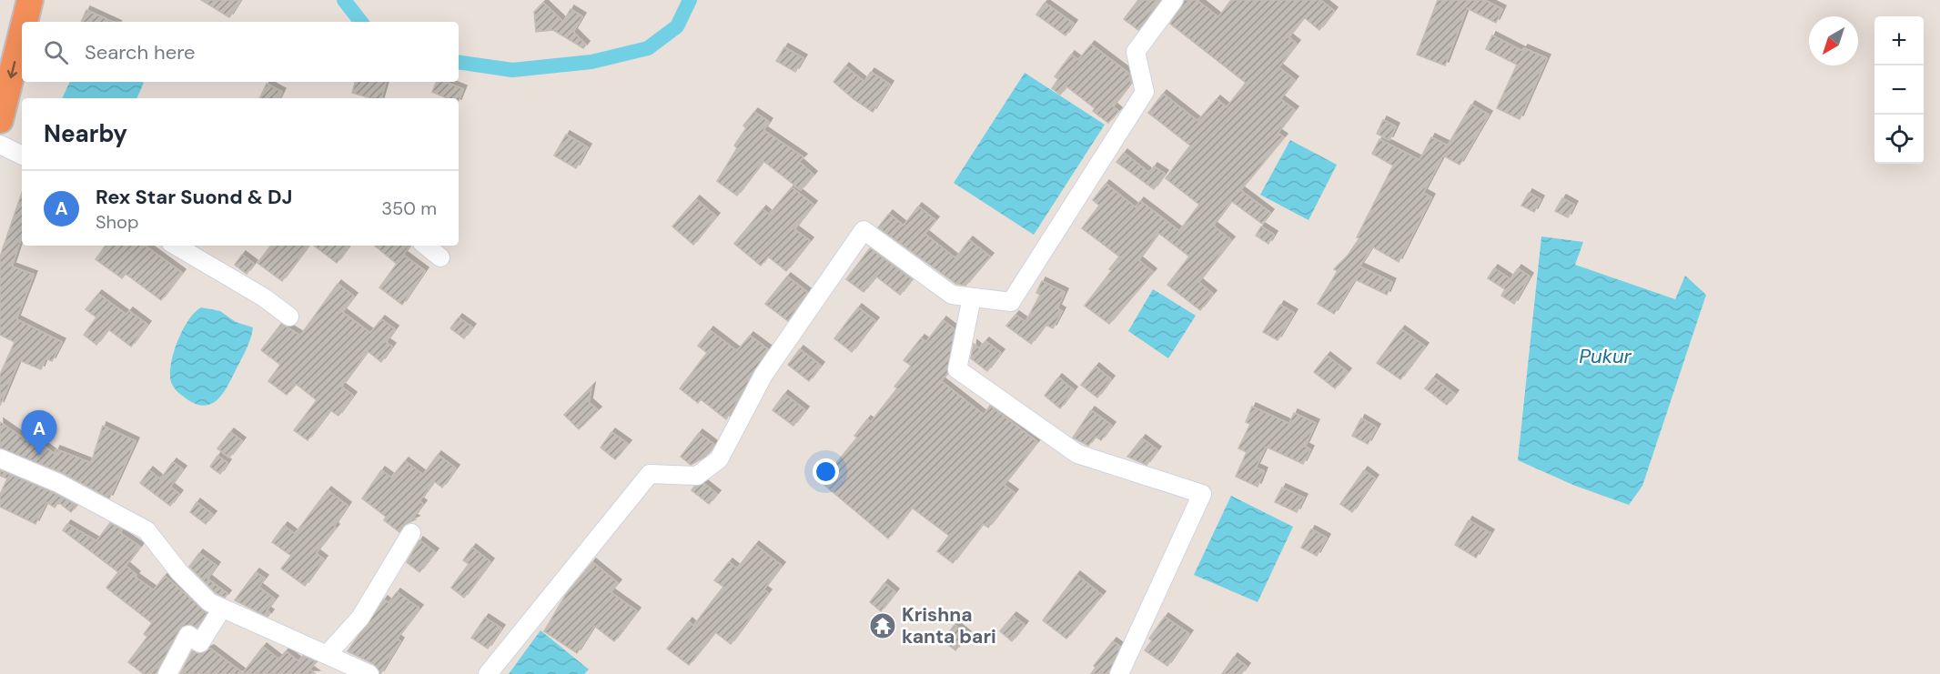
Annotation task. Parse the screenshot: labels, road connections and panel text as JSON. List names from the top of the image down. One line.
{"water":["Pukur"],"places":{"temple":["Krishna kanta bari"]},"north":"bottom left","page":{"map_buttons":["+","−"],"search":"Search here","heading":"Nearby","list":[{"mark":"A","name":"Rex Star Suond & DJ","note":"Shop","value":"350 m"}],"pins":"A"}}
